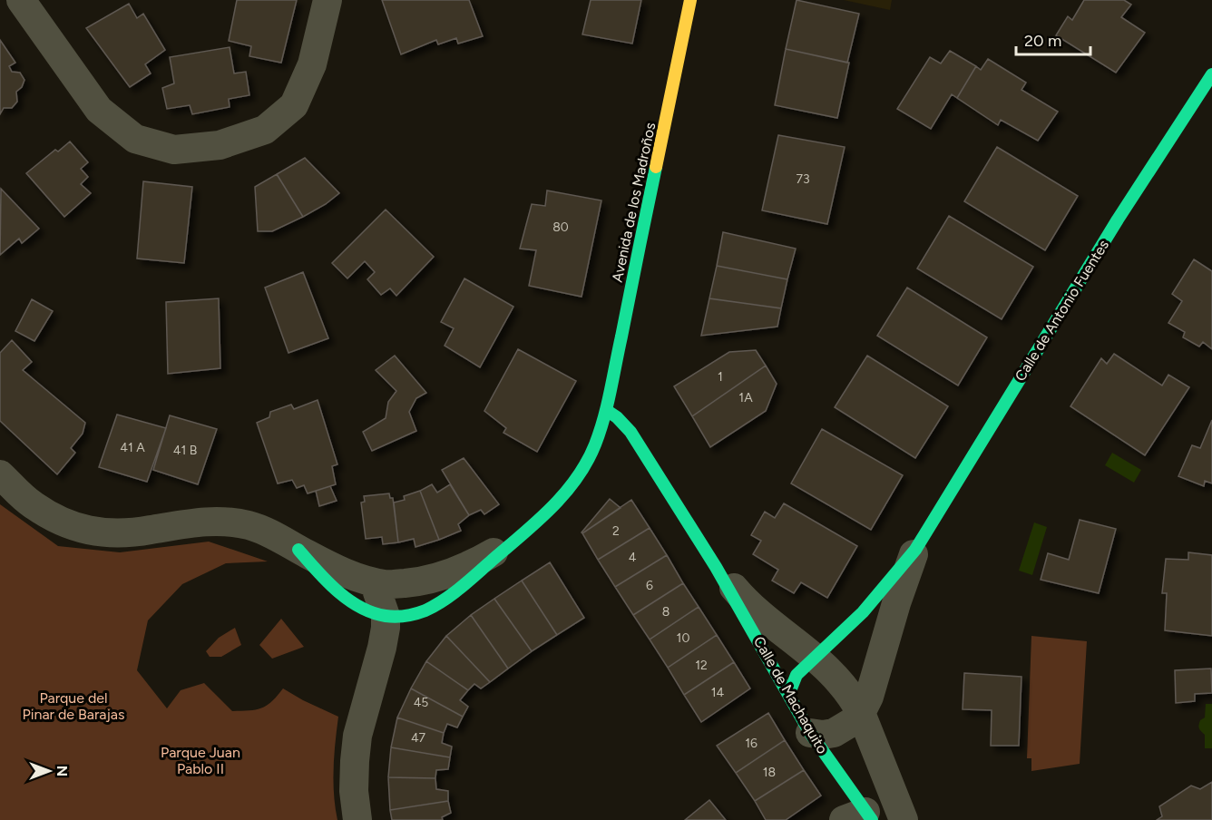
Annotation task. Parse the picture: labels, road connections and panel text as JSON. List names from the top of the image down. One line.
{"streets":{"street":["Avenida de los Madroños","Calle de Antonio Fuentes","Calle de Machaquito"]},"crossings":[["Avenida de los Madroños","Calle de Machaquito"],["Calle de Antonio Fuentes","Calle de Machaquito"]],"parks":["Parque del Pinar de Barajas","Parque Juan Pablo II"],"house_numbers":["73","80","1","1A","41 A","41 B","2","4","6","8","10","12","14","45","47","16","18"],"scale_bar":"20 m","north":"right"}
